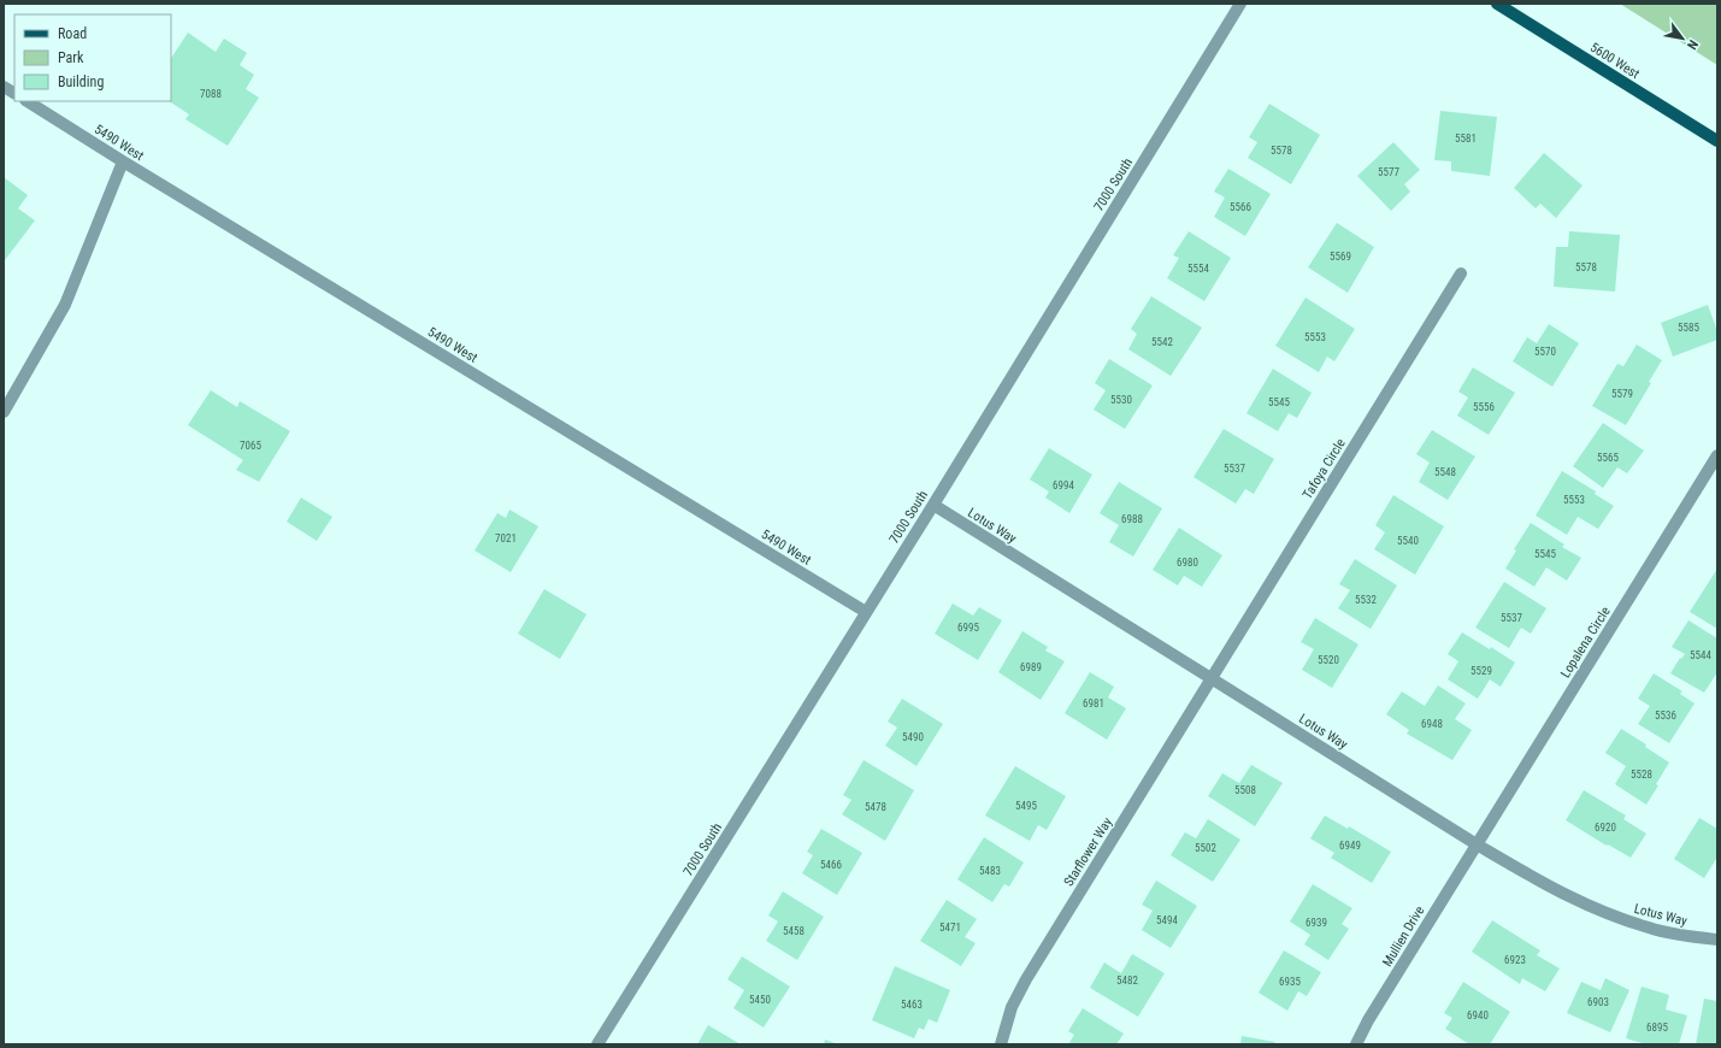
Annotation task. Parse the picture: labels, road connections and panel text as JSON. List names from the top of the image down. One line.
{"streets":{"main road":["5600 West"],"street":["5490 West","7000 South","Tafoya Circle","Lotus Way","Lopalena Circle","Starflower Way","Mullien Drive"]},"crossings":[["5490 West","7000 South"],["7000 South","Lotus Way"],["Tafoya Circle","Lotus Way"],["Tafoya Circle","Starflower Way"],["Lotus Way","Lopalena Circle"],["Lotus Way","Starflower Way"],["Lotus Way","Mullien Drive"],["Lopalena Circle","Mullien Drive"]],"house_numbers":["7088","5581","5578","5577","5566","5569","5578","5554","5585","5553","5542","5570","5579","5530","5545","5556","7065","5565","5537","5548","6994","5553","6988","7021","5540","5545","6980","5532","5537","6995","5544","5520","6989","5529","6981","5536","6948","5490","5528","5508","5495","5478","6920","6949","5502","5466","5483","5494","6939","5471","5458","6923","5482","6935","5450","6903","5463","6940","6895"],"legend":["Road","Park","Building"],"north":"bottom right"}
